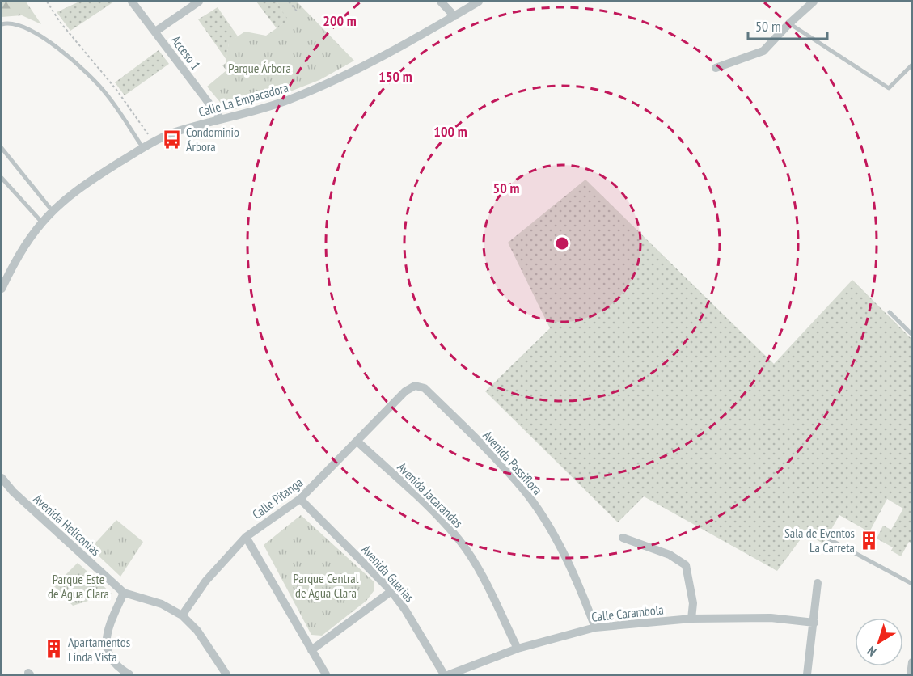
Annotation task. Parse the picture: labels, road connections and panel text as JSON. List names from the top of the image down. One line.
{"streets":{"street":["Acceso 1","Calle La Empacadora","Avenida Passiflora","Avenida Jacarandas","Calle Pitanga","Avenida Heliconias","Avenida Guarias","Calle Carambola"]},"crossings":[["Acceso 1","Calle La Empacadora"],["Avenida Passiflora","Calle Pitanga"],["Avenida Passiflora","Calle Carambola"],["Avenida Jacarandas","Calle Pitanga"],["Avenida Jacarandas","Calle Carambola"],["Calle Pitanga","Avenida Heliconias"],["Calle Pitanga","Avenida Guarias"]],"parks":["Parque Árbora","Parque Central de Agua Clara","Parque Este de Agua Clara"],"places":{"bus stop":["Condominio Árbora"],"building":["Sala de Eventos La Carreta","Apartamentos Linda Vista"]},"scale_bar":"50 m","north":"bottom left","rings":["200 m","150 m","100 m","50 m"]}
